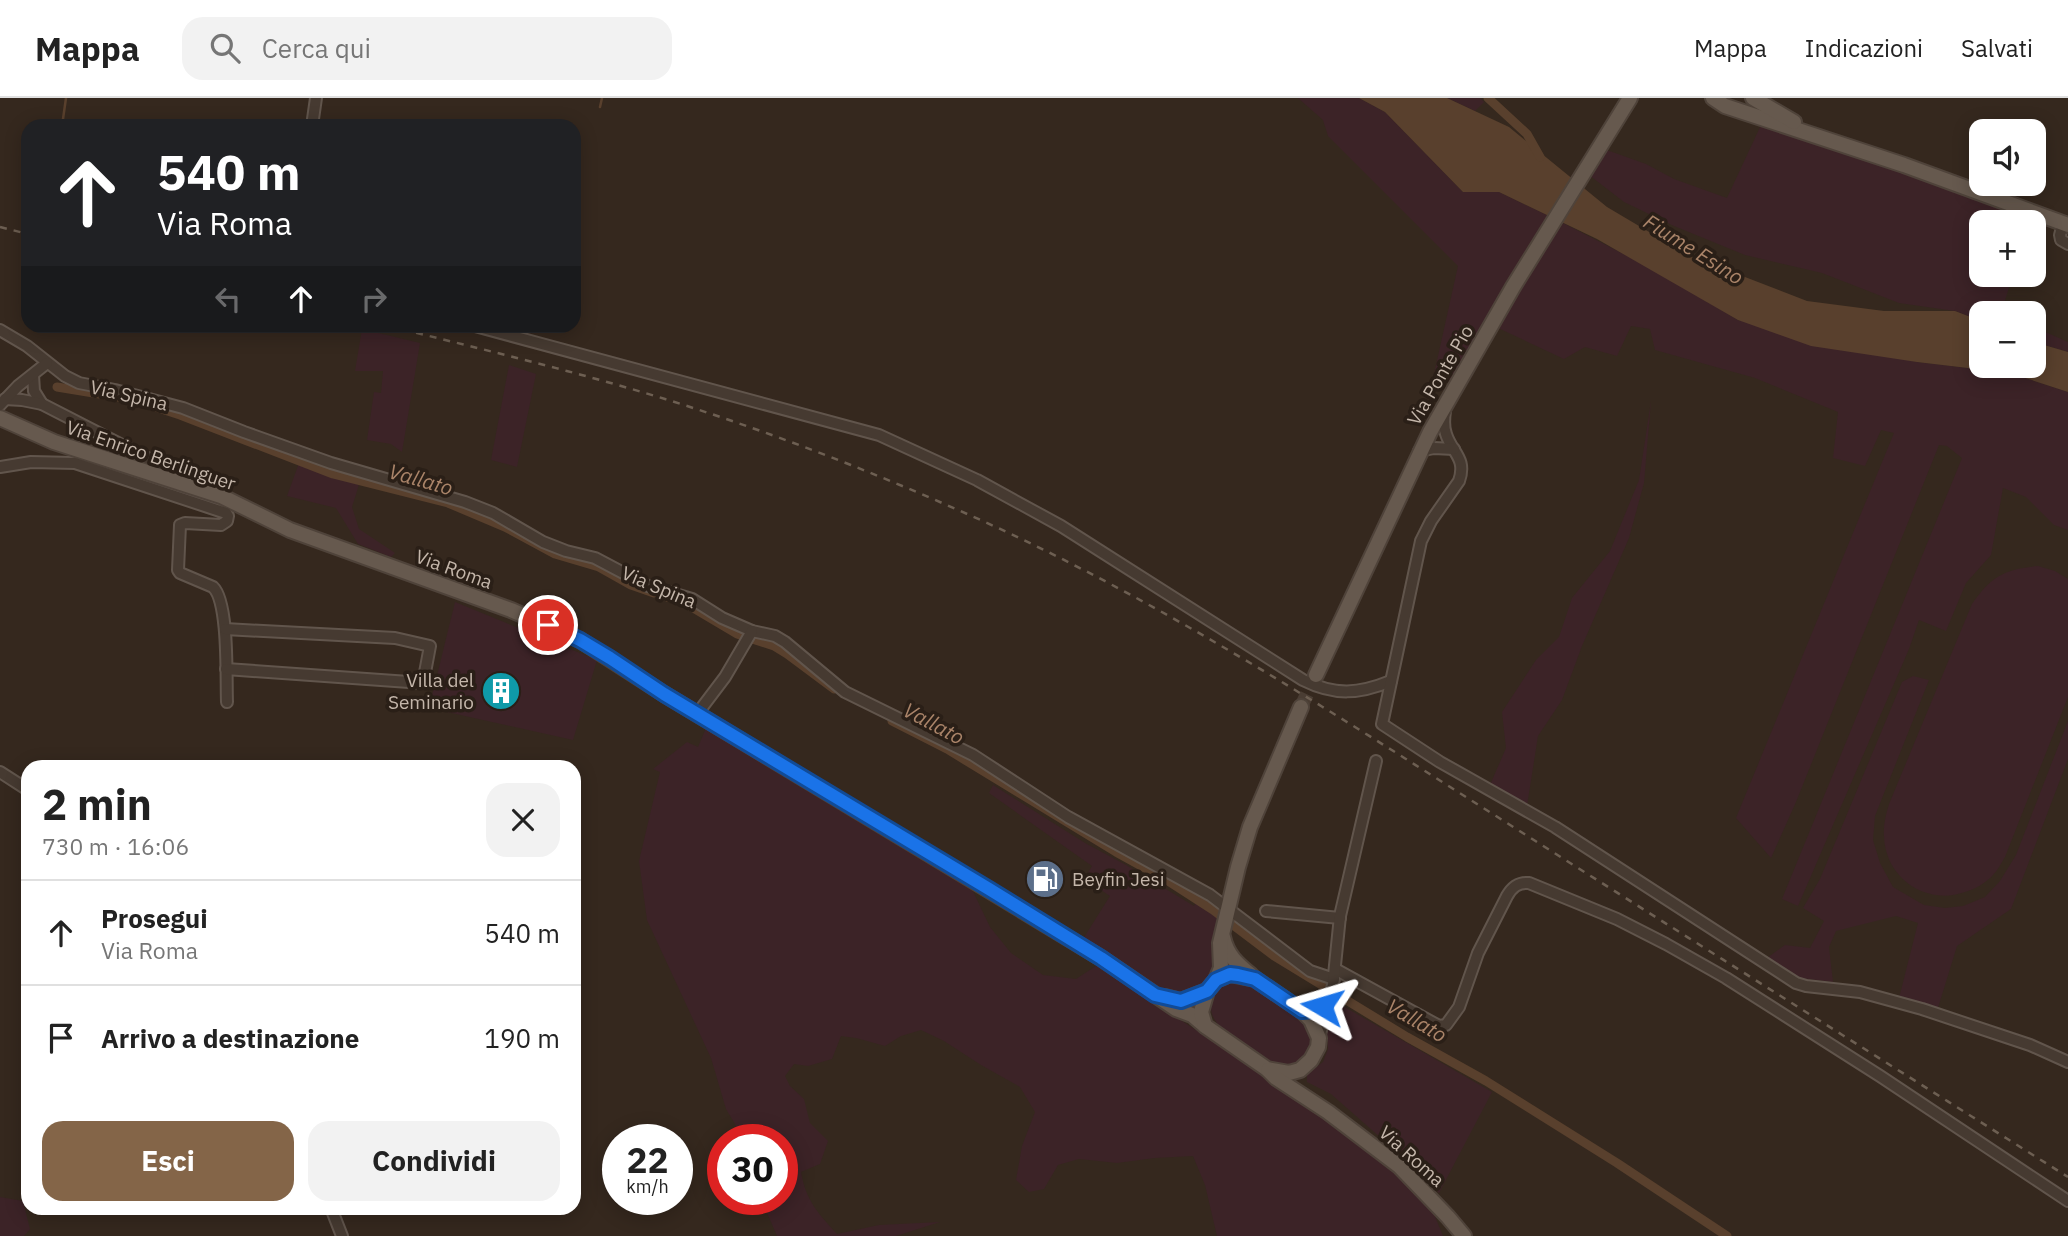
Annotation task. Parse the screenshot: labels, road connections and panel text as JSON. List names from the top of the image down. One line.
{"streets":{"main road":["Via Ponte Pio","Via Enrico Berlinguer","Via Roma"],"street":["Via Spina"]},"crossings":[["Via Spina","Via Enrico Berlinguer"],["Via Enrico Berlinguer","Via Roma"]],"water":["Fiume Esino","Vallato"],"places":{"building":["Villa del Seminario"],"fuel station":["Beyfin Jesi"]},"page":{"header":"Mappa","search":"Cerca qui","nav":["Mappa","Indicazioni","Salvati"],"map_buttons":["+","−"],"turn":["540 m","Via Roma"],"heading":["2 min","730 m · 16:06"],"list":[{"name":"Prosegui","note":"Via Roma","value":"540 m"},{"name":"Arrivo a destinazione","value":"190 m"}],"buttons":["Esci","Condividi"],"speed":"22 km/h","limit":"30"}}
